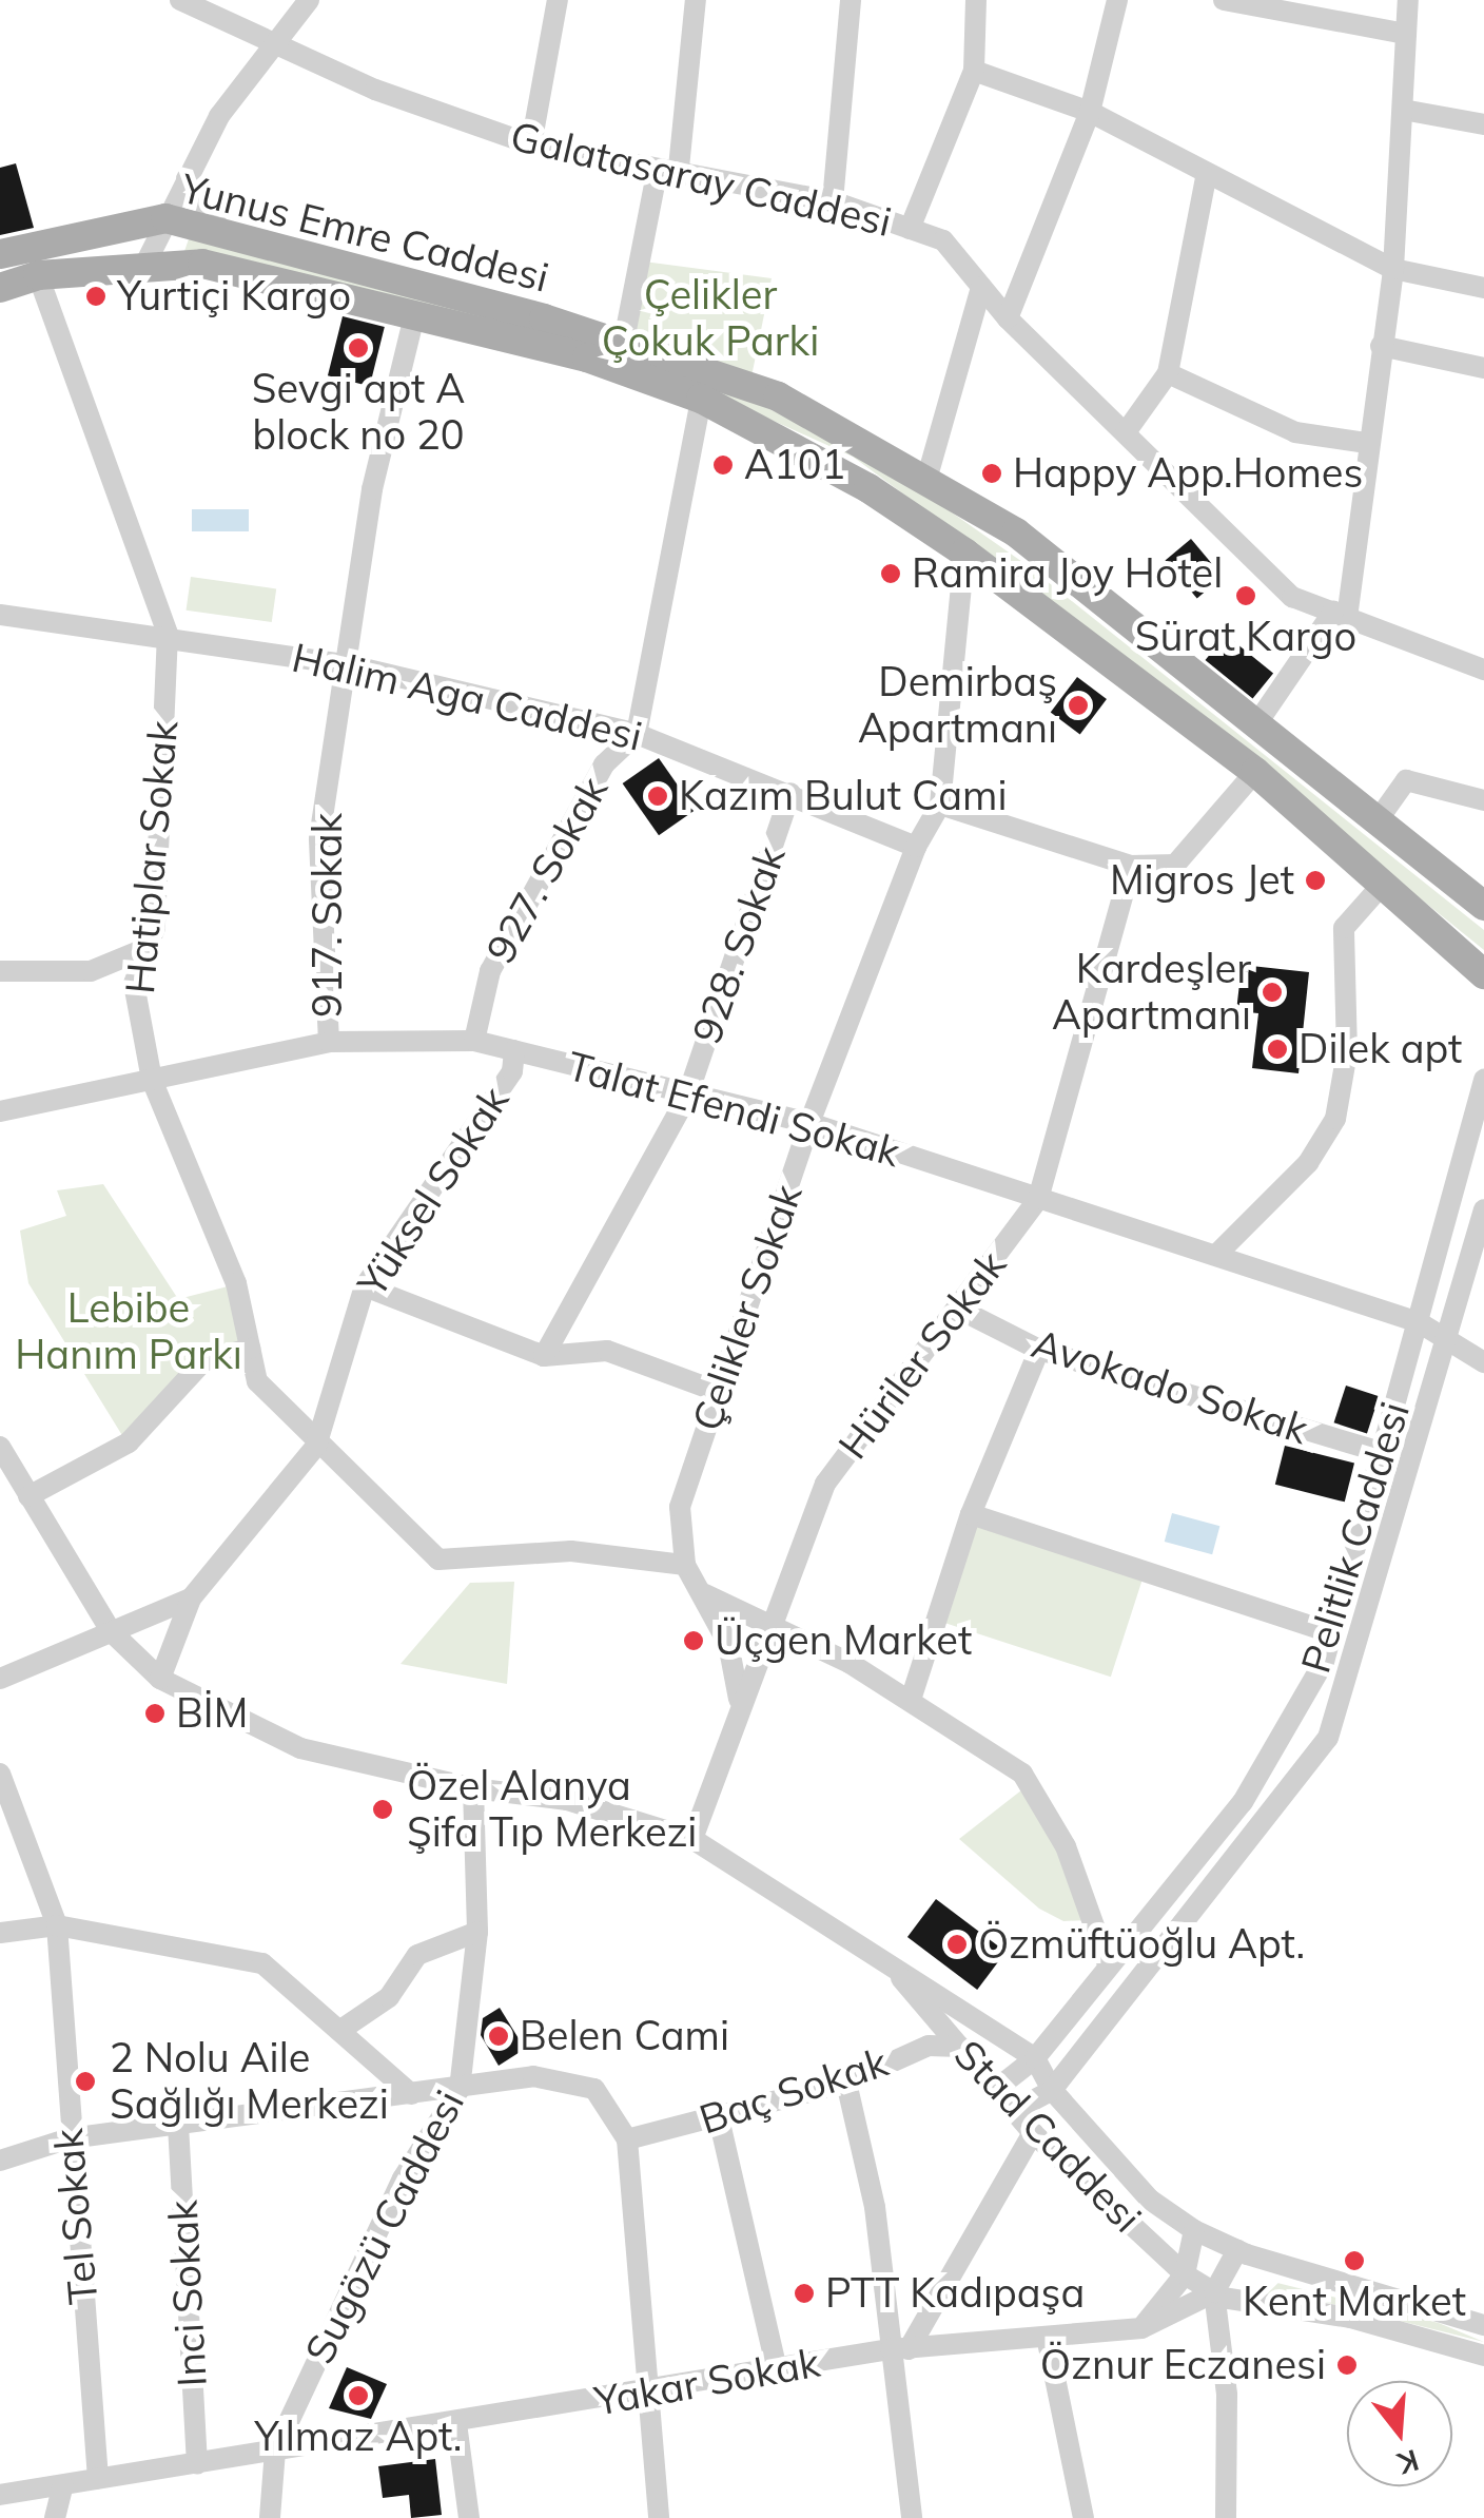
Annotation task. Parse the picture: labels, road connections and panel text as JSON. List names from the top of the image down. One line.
{"streets":{"main road":["Yunus Emre Caddesi"],"street":["Galatasaray Caddesi","Halim Aga Caddesi","Hatiplar Sokak","927. Sokak","917. Sokak","928. Sokak","Talat Efendi Sokak","Yüksel Sokak","Çelikler Sokak","Hüriler Sokak","Avokado Sokak","Pelitlik Caddesi","Baç Sokak","Stad Caddesi","Tel Sokak","Sugözü Caddesi","Inci Sokak","Yakar Sokak"]},"crossings":[["Yunus Emre Caddesi","917. Sokak"],["Yunus Emre Caddesi","Çelikler Sokak"],["Halim Aga Caddesi","Hatiplar Sokak"],["Halim Aga Caddesi","927. Sokak"],["Halim Aga Caddesi","917. Sokak"],["Halim Aga Caddesi","928. Sokak"],["Halim Aga Caddesi","Çelikler Sokak"],["Hatiplar Sokak","Talat Efendi Sokak"],["Hatiplar Sokak","Yüksel Sokak"],["Hatiplar Sokak","Çelikler Sokak"],["927. Sokak","Talat Efendi Sokak"],["917. Sokak","Talat Efendi Sokak"],["928. Sokak","Talat Efendi Sokak"],["Talat Efendi Sokak","Yüksel Sokak"],["Talat Efendi Sokak","Çelikler Sokak"],["Talat Efendi Sokak","Hüriler Sokak"],["Talat Efendi Sokak","Pelitlik Caddesi"],["Hüriler Sokak","Avokado Sokak"],["Hüriler Sokak","Stad Caddesi"],["Avokado Sokak","Pelitlik Caddesi"],["Pelitlik Caddesi","Stad Caddesi"],["Baç Sokak","Stad Caddesi"],["Stad Caddesi","Sugözü Caddesi"],["Stad Caddesi","Yakar Sokak"],["Tel Sokak","Yakar Sokak"],["Sugözü Caddesi","Yakar Sokak"],["Inci Sokak","Yakar Sokak"]],"parks":["Çelikler Çokuk Parki","Lebibe Hanım Parkı"],"places":["Yurtiçi Kargo","Sevgi apt A block no 20","A101","Happy App.Homes","Ramira Joy Hotel","Sürat Kargo","Demirbaş Apartmanı","Kazım Bulut Cami","Migros Jet","Kardeşler Apartmanı","Dilek apt","Üçgen Market","BİM","Özel Alanya Şifa Tıp Merkezi","Özmüftüoğlu Apt.","Belen Cami","2 Nolu Aile Sağlığı Merkezi","Kent Market","PTT Kadıpaşa","Öznur Eczanesi","Yılmaz Apt."],"north":"bottom"}
